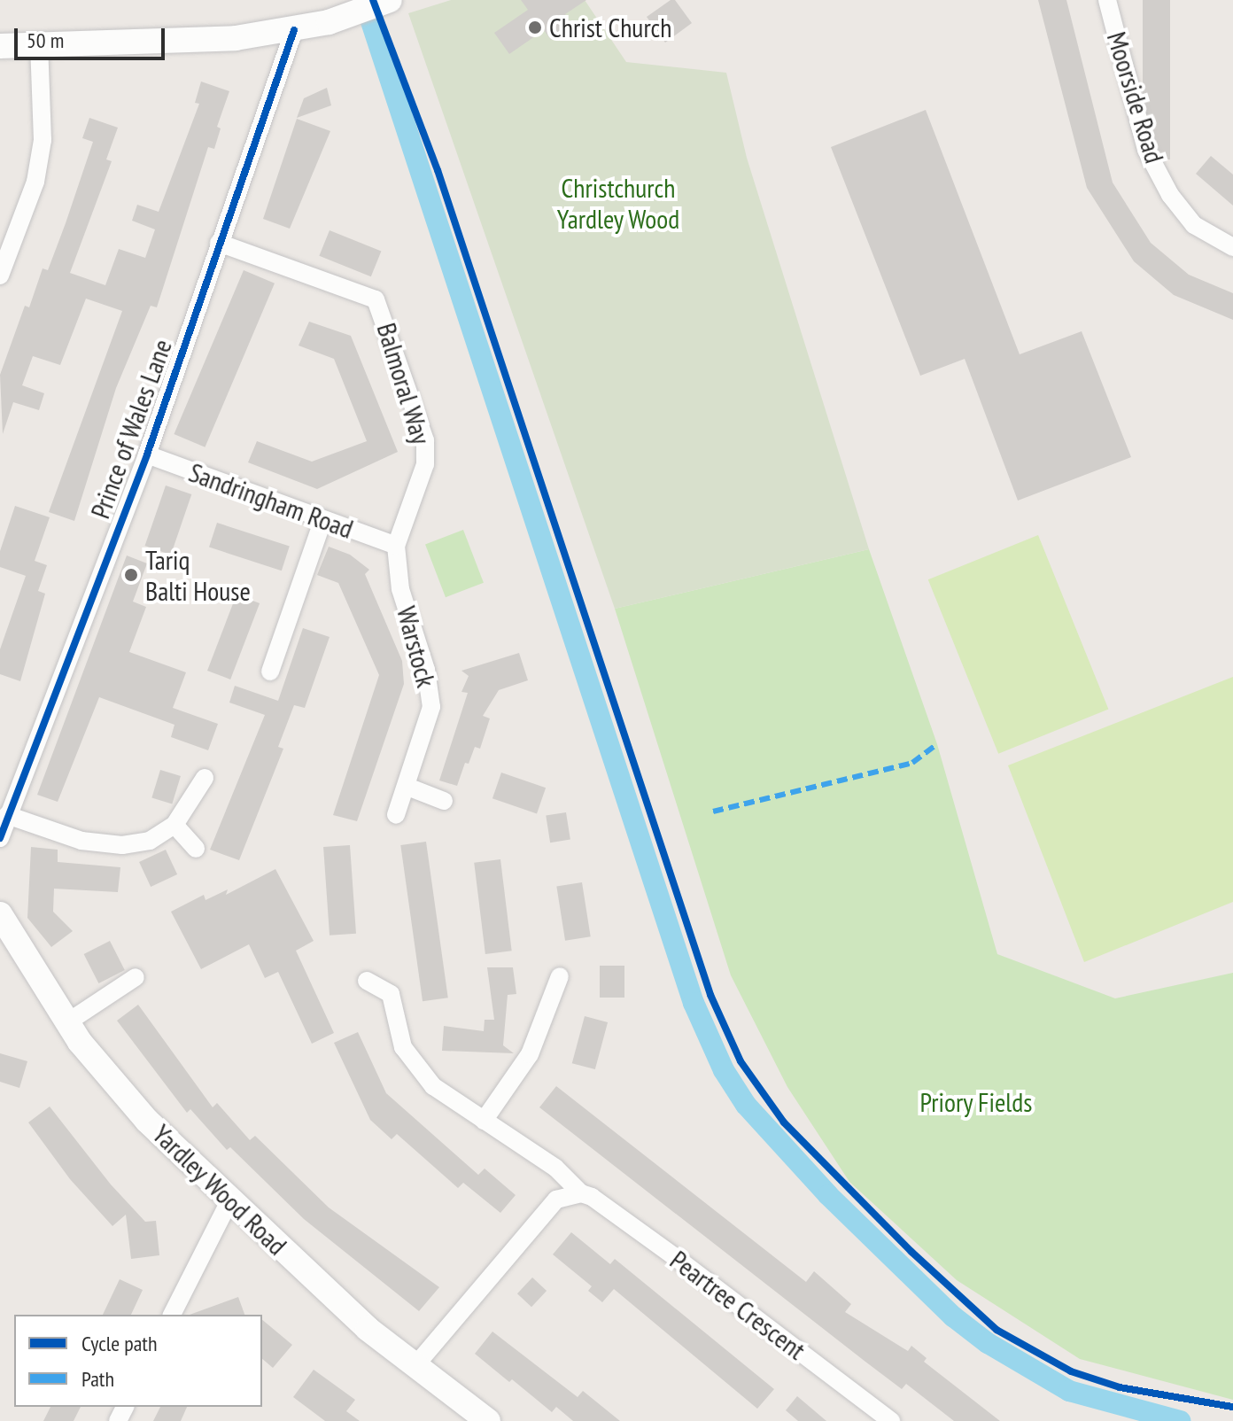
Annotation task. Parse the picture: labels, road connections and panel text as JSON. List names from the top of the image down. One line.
{"streets":{"street":["Moorside Road","Balmoral Way","Prince of Wales Lane","Sandringham Road","Warstock","Yardley Wood Road","Peartree Crescent"]},"crossings":[["Balmoral Way","Prince of Wales Lane"],["Balmoral Way","Sandringham Road"],["Balmoral Way","Warstock"],["Prince of Wales Lane","Sandringham Road"],["Sandringham Road","Warstock"]],"parks":["Christchurch Yardley Wood","Priory Fields"],"places":["Christ Church","Tariq Balti House"],"legend":["Cycle path","Path"],"scale_bar":"50 m"}
